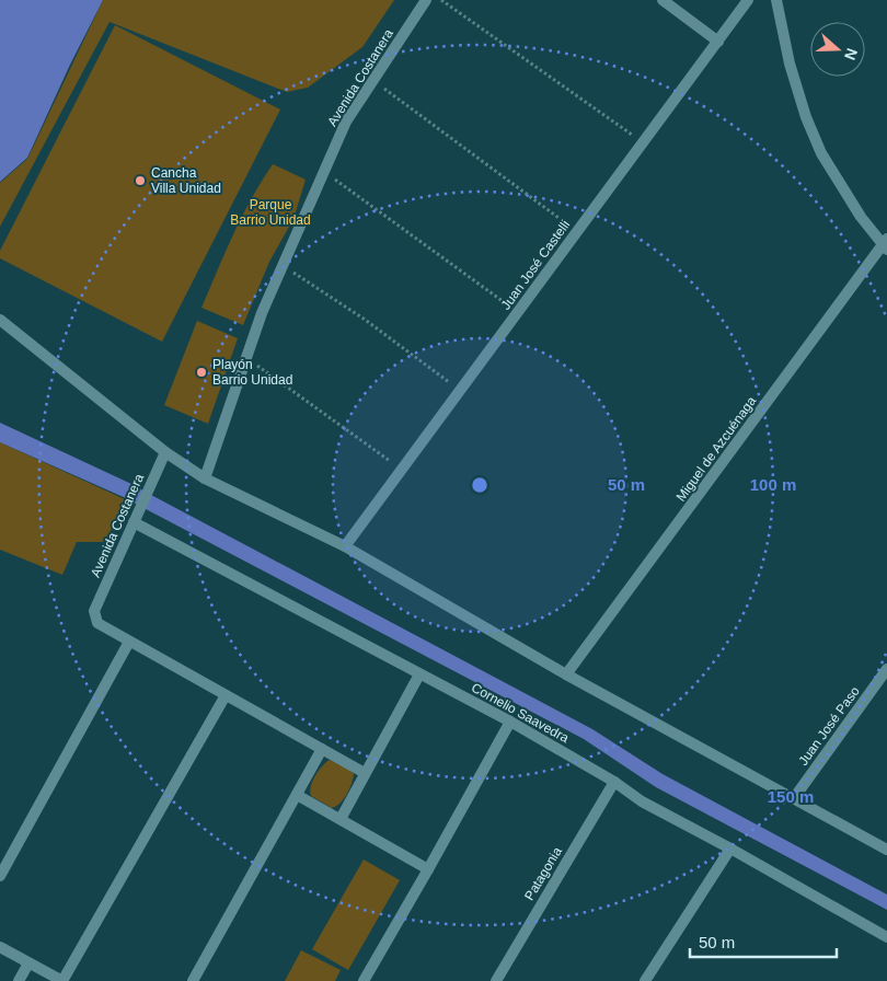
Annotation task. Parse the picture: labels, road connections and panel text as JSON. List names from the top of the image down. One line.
{"streets":{"street":["Avenida Costanera","Juan José Castelli","Miguel de Azcuénaga","Cornelio Saavedra","Juan José Paso","Patagonia"]},"crossings":[["Avenida Costanera","Cornelio Saavedra"],["Cornelio Saavedra","Patagonia"]],"parks":["Parque Barrio Unidad"],"places":["Cancha Villa Unidad","Playón Barrio Unidad"],"scale_bar":"50 m","north":"right","rings":["50 m","100 m","150 m"]}
